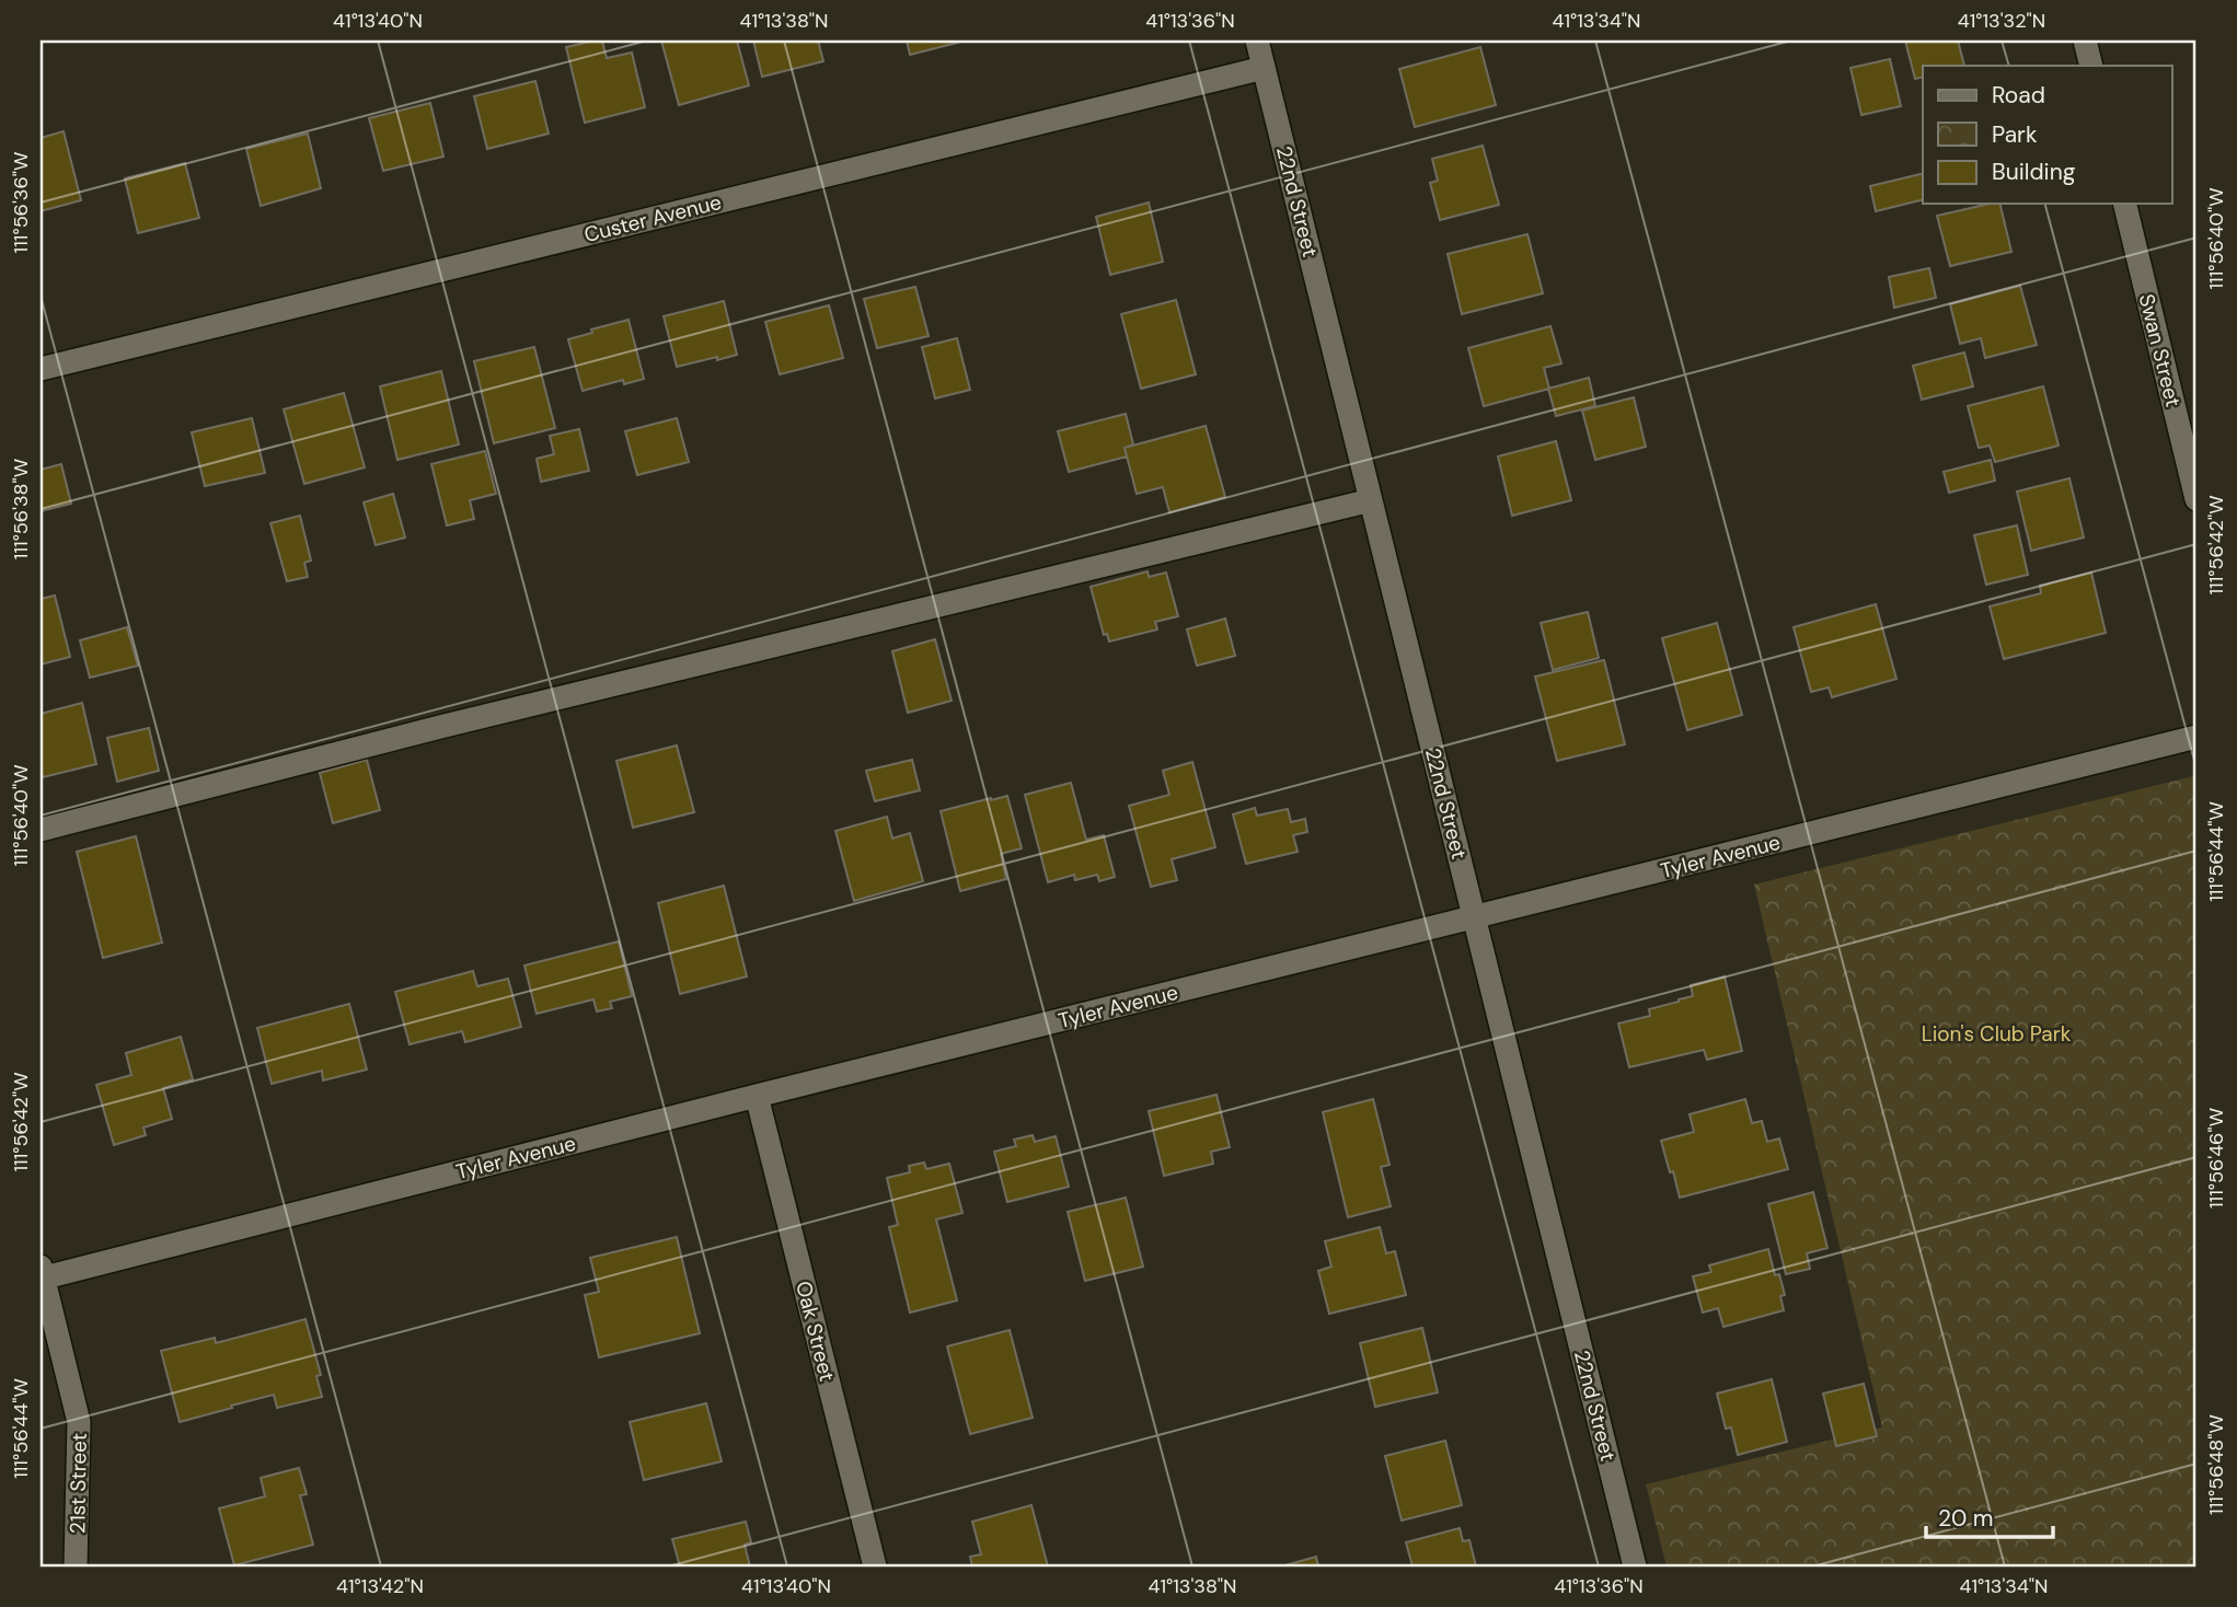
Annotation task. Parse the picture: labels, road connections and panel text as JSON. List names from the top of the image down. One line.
{"streets":{"street":["22nd Street","Custer Avenue","Swan Street","Tyler Avenue","Oak Street","21st Street"]},"crossings":[["22nd Street","Custer Avenue"],["22nd Street","Tyler Avenue"],["Tyler Avenue","Oak Street"],["Tyler Avenue","21st Street"]],"parks":["Lion's Club Park"],"legend":["Road","Park","Building"],"scale_bar":"20 m","coordinates":["41°13'40\"N","41°13'38\"N","41°13'36\"N","41°13'34\"N","41°13'32\"N","111°56'36\"W","111°56'40\"W","111°56'38\"W","111°56'42\"W","111°56'44\"W","111°56'46\"W","111°56'48\"W","41°13'42\"N"]}
